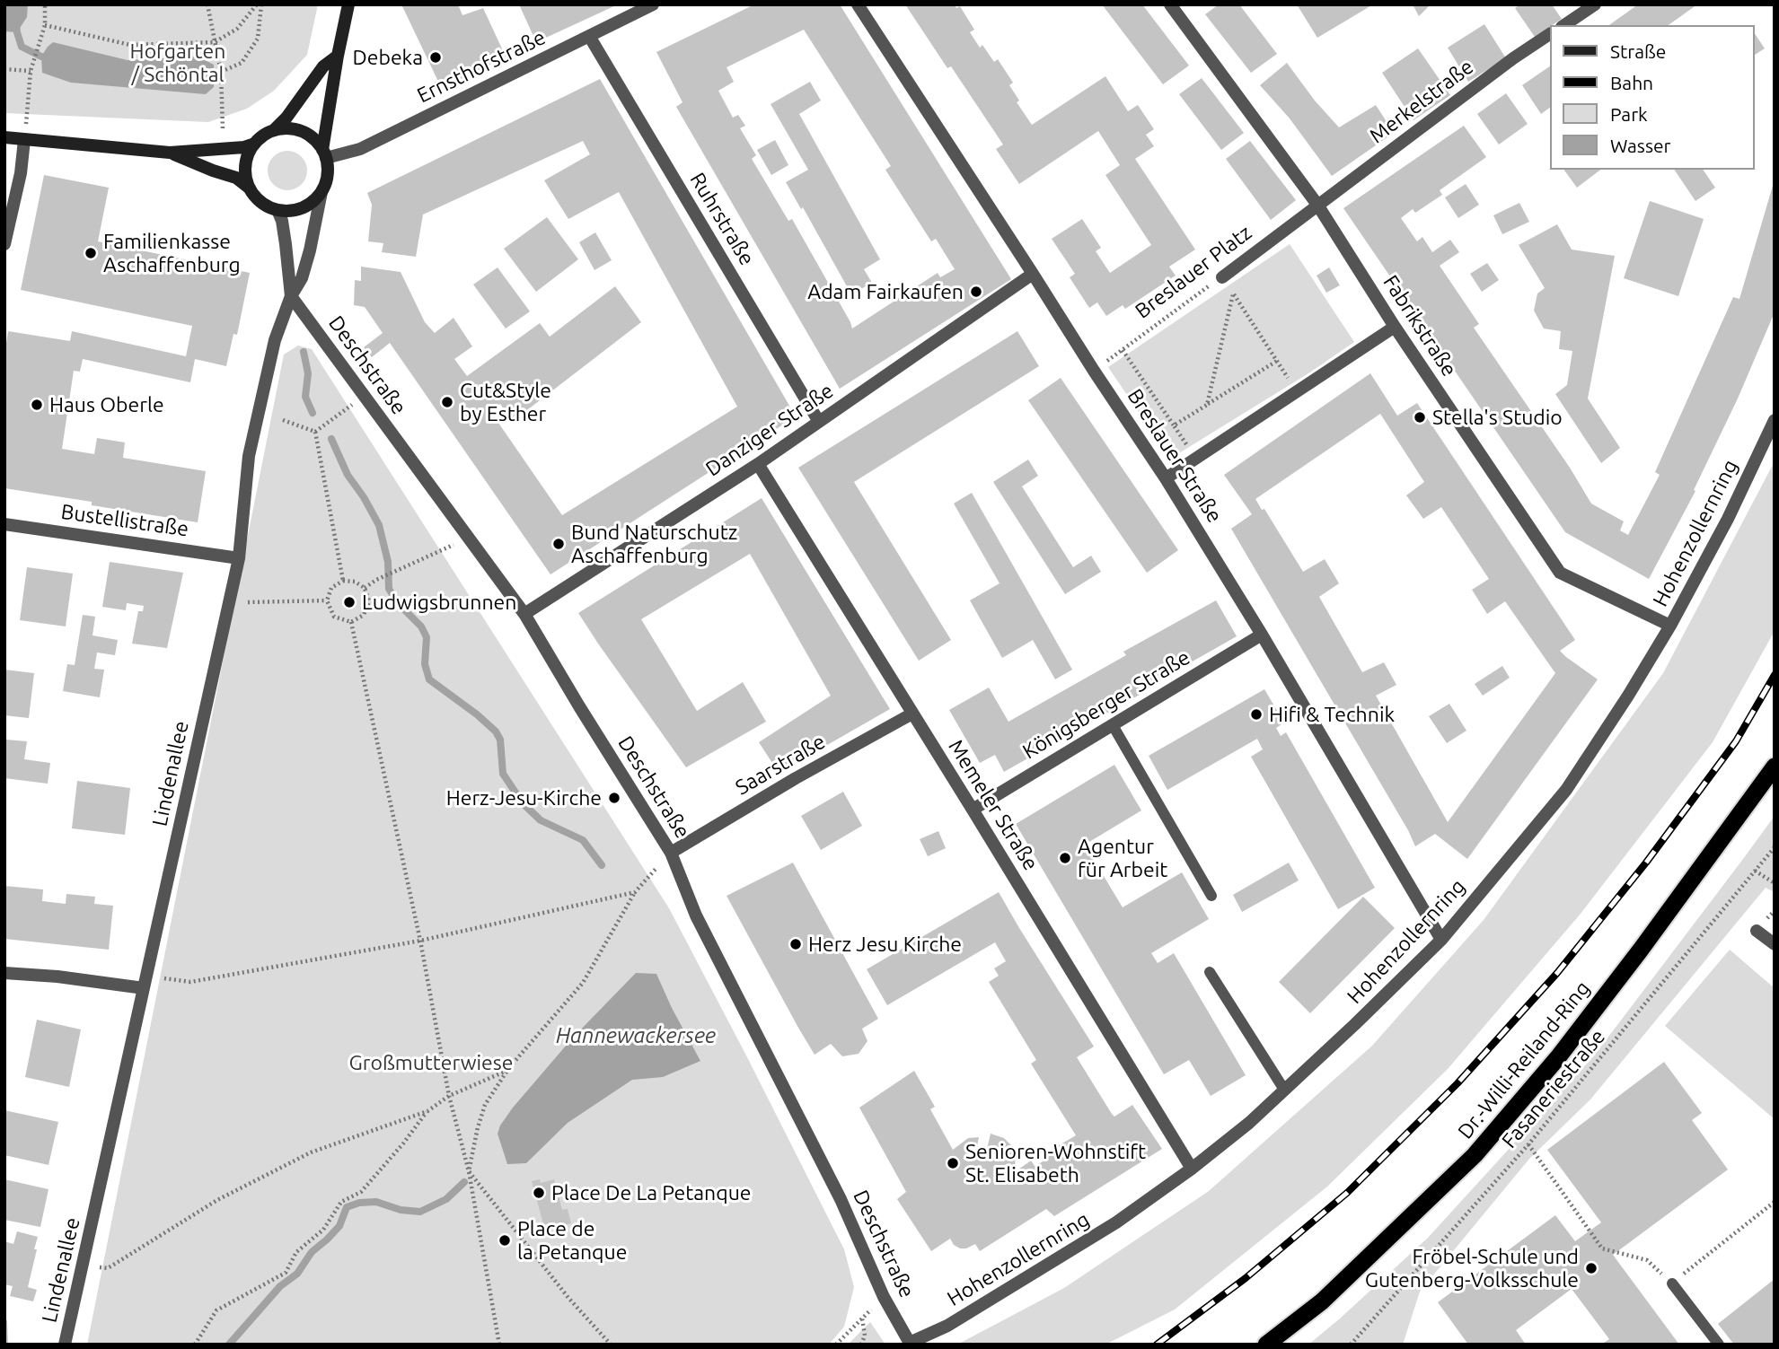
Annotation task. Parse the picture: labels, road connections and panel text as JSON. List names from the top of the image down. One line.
{"streets":{"highway":["Dr.-Willi-Reiland-Ring"],"street":["Ernsthofstraße","Merkelstraße","Ruhrstraße","Breslauer Platz","Fabrikstraße","Deschstraße","Danziger Straße","Breslauer Straße","Bustellistraße","Hohenzollernring","Königsberger Straße","Saarstraße","Lindenallee","Memeler Straße"],"path":["Fasaneriestraße"]},"crossings":[["Ernsthofstraße","Ruhrstraße"],["Ernsthofstraße","Lindenallee"],["Merkelstraße","Breslauer Platz"],["Merkelstraße","Fabrikstraße"],["Ruhrstraße","Danziger Straße"],["Breslauer Platz","Fabrikstraße"],["Breslauer Platz","Breslauer Straße"],["Fabrikstraße","Hohenzollernring"],["Deschstraße","Danziger Straße"],["Deschstraße","Hohenzollernring"],["Deschstraße","Saarstraße"],["Deschstraße","Lindenallee"],["Danziger Straße","Breslauer Straße"],["Danziger Straße","Memeler Straße"],["Breslauer Straße","Hohenzollernring"],["Breslauer Straße","Königsberger Straße"],["Bustellistraße","Lindenallee"],["Hohenzollernring","Memeler Straße"],["Königsberger Straße","Memeler Straße"],["Saarstraße","Memeler Straße"]],"water":["Hannewackersee"],"parks":["Hofgarten / Schöntal","Großmutterwiese"],"places":["Debeka","Familienkasse Aschaffenburg","Adam Fairkaufen","Cut&Style by Esther","Haus Oberle","Stella's Studio","Bund Naturschutz Aschaffenburg","Ludwigsbrunnen","Hifi & Technik","Herz-Jesu-Kirche","Agentur für Arbeit","Herz Jesu Kirche","Senioren-Wohnstift St. Elisabeth","Place De La Petanque","Place de la Petanque","Fröbel-Schule und Gutenberg-Volksschule"],"legend":["Straße","Bahn","Park","Wasser"]}
